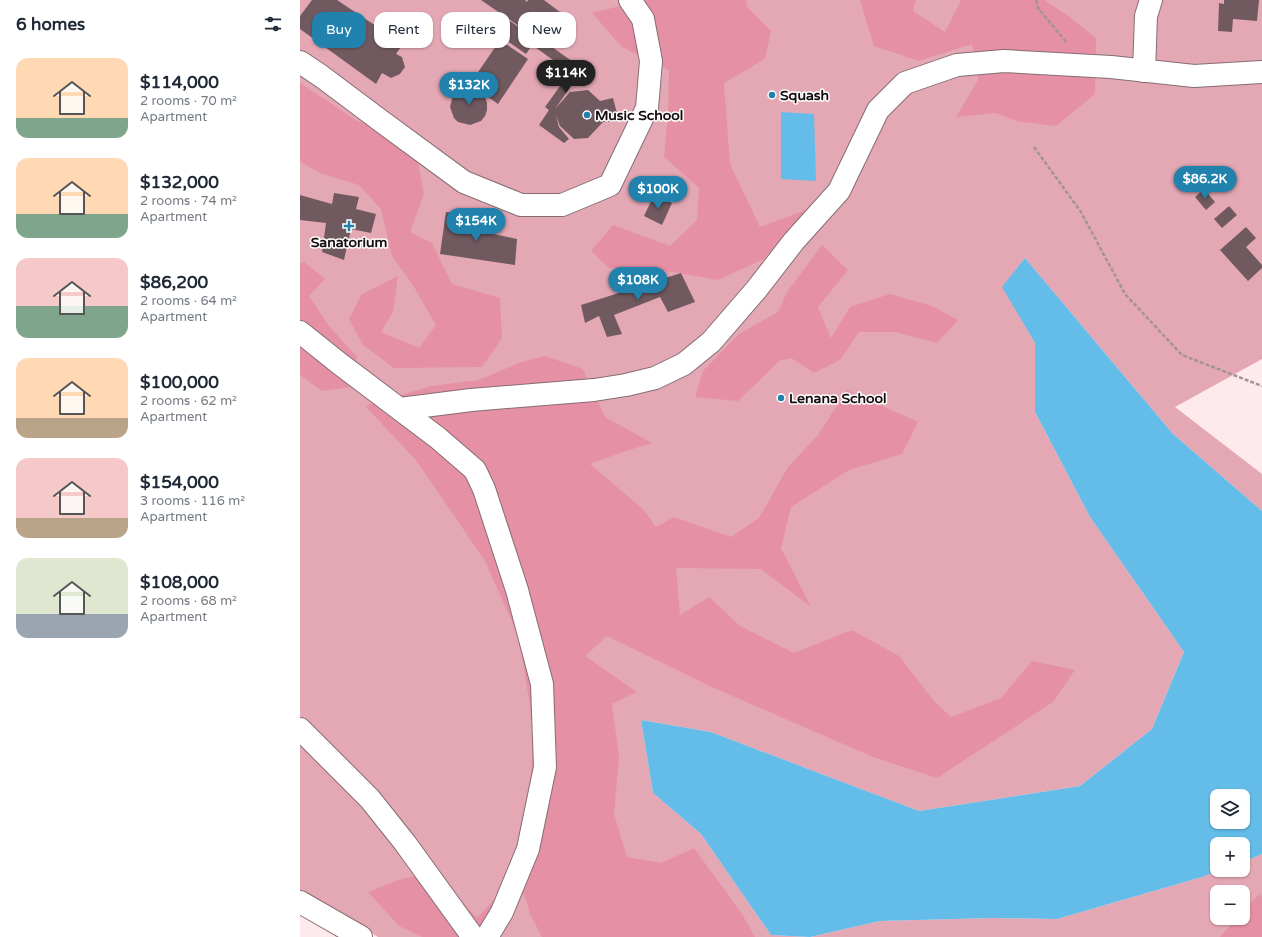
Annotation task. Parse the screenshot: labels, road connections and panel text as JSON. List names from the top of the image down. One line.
{"places":{"other":["Squash","Music School","Lenana School"],"health":["Sanatorium"]},"page":{"heading":"6 homes","chip":["Buy","Rent","Filters","New"],"list":[{"name":"$114,000","note":"2 rooms · 70 m² · Apartment"},{"name":"$132,000","note":"2 rooms · 74 m² · Apartment"},{"name":"$86,200","note":"2 rooms · 64 m² · Apartment"},{"name":"$100,000","note":"2 rooms · 62 m² · Apartment"},{"name":"$154,000","note":"3 rooms · 116 m² · Apartment"},{"name":"$108,000","note":"2 rooms · 68 m² · Apartment"}],"price":["$114K","$132K","$86.2K","$100K","$154K","$108K"],"map_buttons":["+","−"]}}
